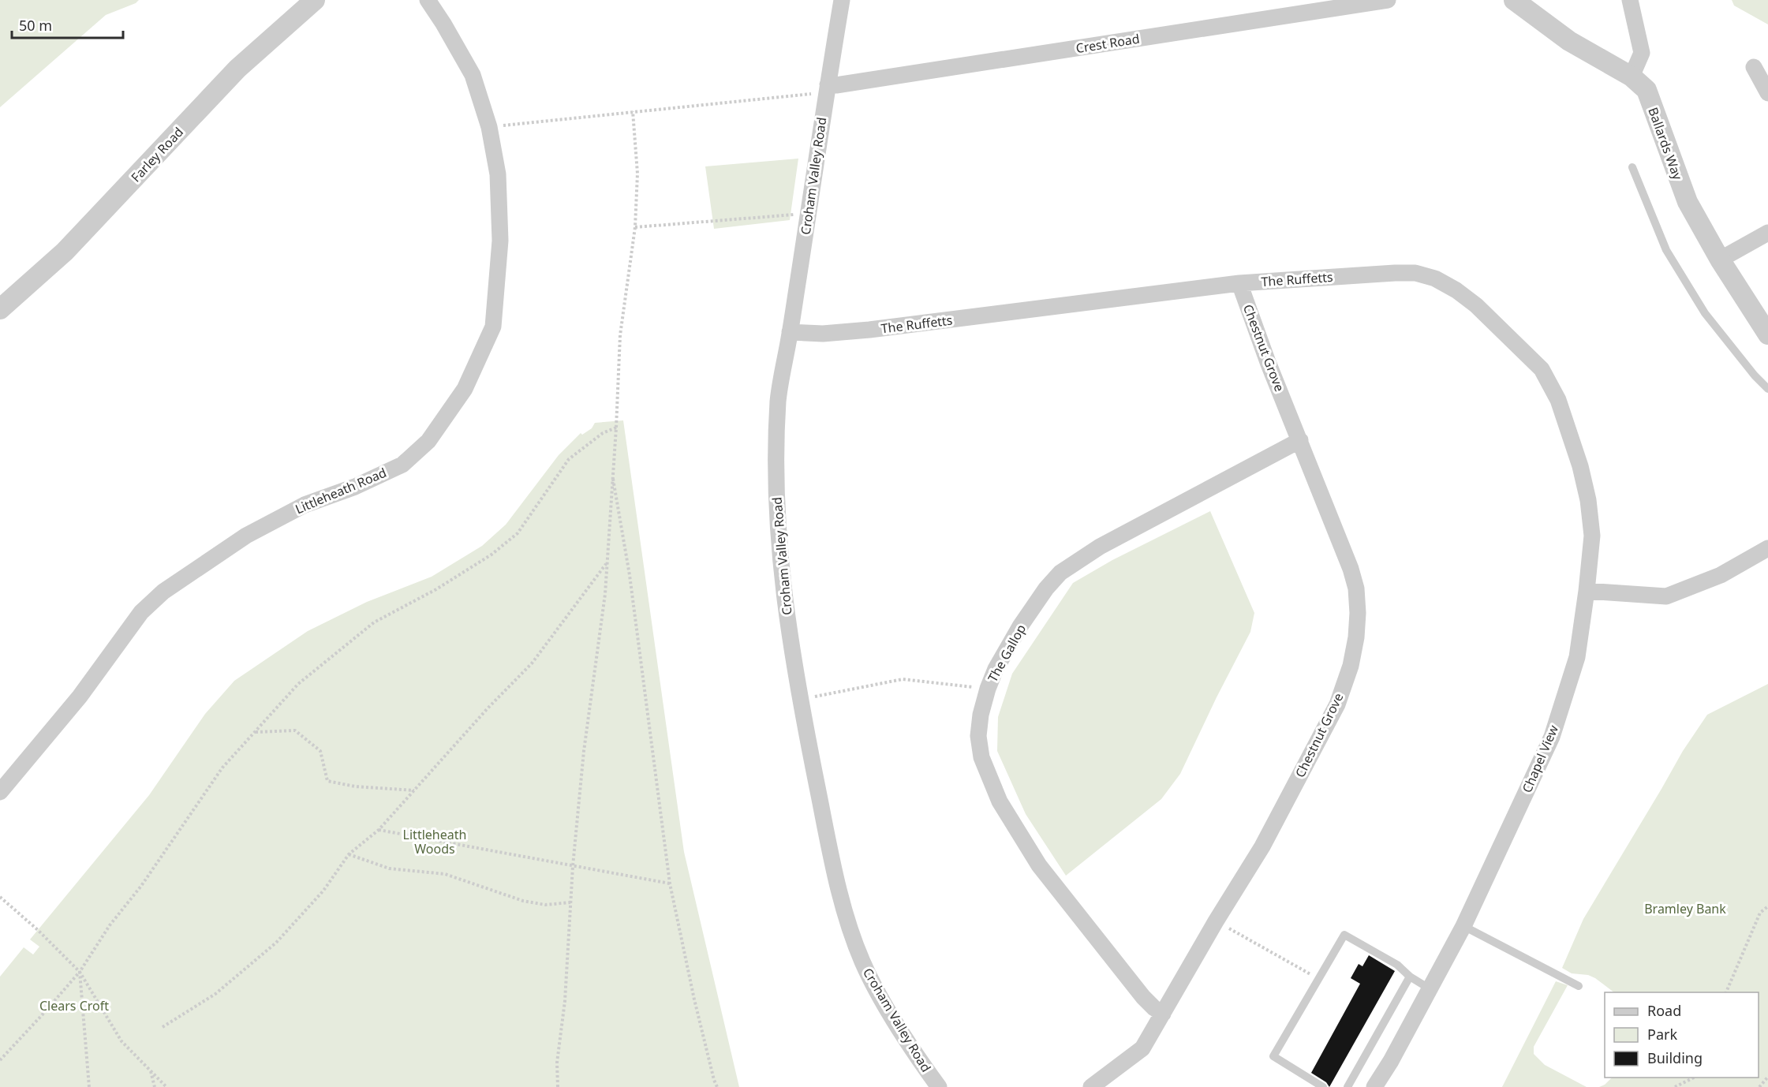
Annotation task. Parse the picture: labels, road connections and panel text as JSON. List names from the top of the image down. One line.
{"streets":{"street":["Crest Road","Ballards Way","Farley Road","Croham Valley Road","The Ruffetts","Chestnut Grove","Littleheath Road","The Gallop","Chapel View"]},"crossings":[["Crest Road","Croham Valley Road"],["Croham Valley Road","The Ruffetts"],["The Ruffetts","Chestnut Grove"],["The Ruffetts","Chapel View"],["Chestnut Grove","The Gallop"]],"parks":["Littleheath Woods","Bramley Bank","Clears Croft"],"legend":["Road","Park","Building"],"scale_bar":"50 m"}
